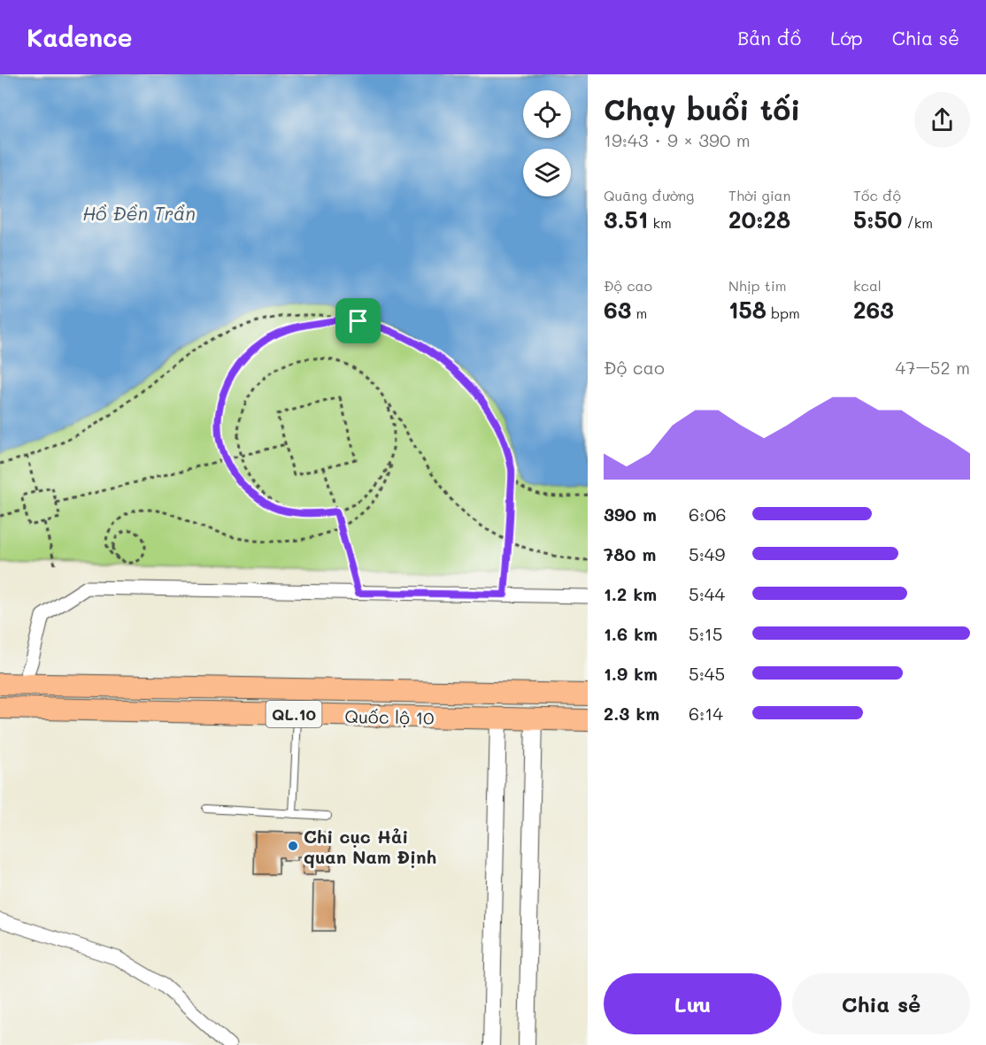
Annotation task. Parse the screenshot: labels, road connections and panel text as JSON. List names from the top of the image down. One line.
{"streets":{"highway":["QL.10","Quốc lộ 10"]},"water":["Hồ Đền Trần"],"places":["Chi cục Hải quan Nam Định"],"page":{"header":"Kadence","nav":["Bản đồ","Lớp","Chia sẻ"],"heading":["Chạy buổi tối","19:43 · 9 × 390 m"],"stats":[["Quãng đường","3.51 km"],["Thời gian","20:28"],["Tốc độ","5:50 /km"],["Độ cao","63 m"],["Nhịp tim","158 bpm"],["kcal","263"]],"chart":["Độ cao","47–52 m"],"list":[{"name":"390 m","note":"6:06"},{"name":"780 m","note":"5:49"},{"name":"1.2 km","note":"5:44"},{"name":"1.6 km","note":"5:15"},{"name":"1.9 km","note":"5:45"},{"name":"2.3 km","note":"6:14"}],"buttons":["Lưu","Chia sẻ"]}}
